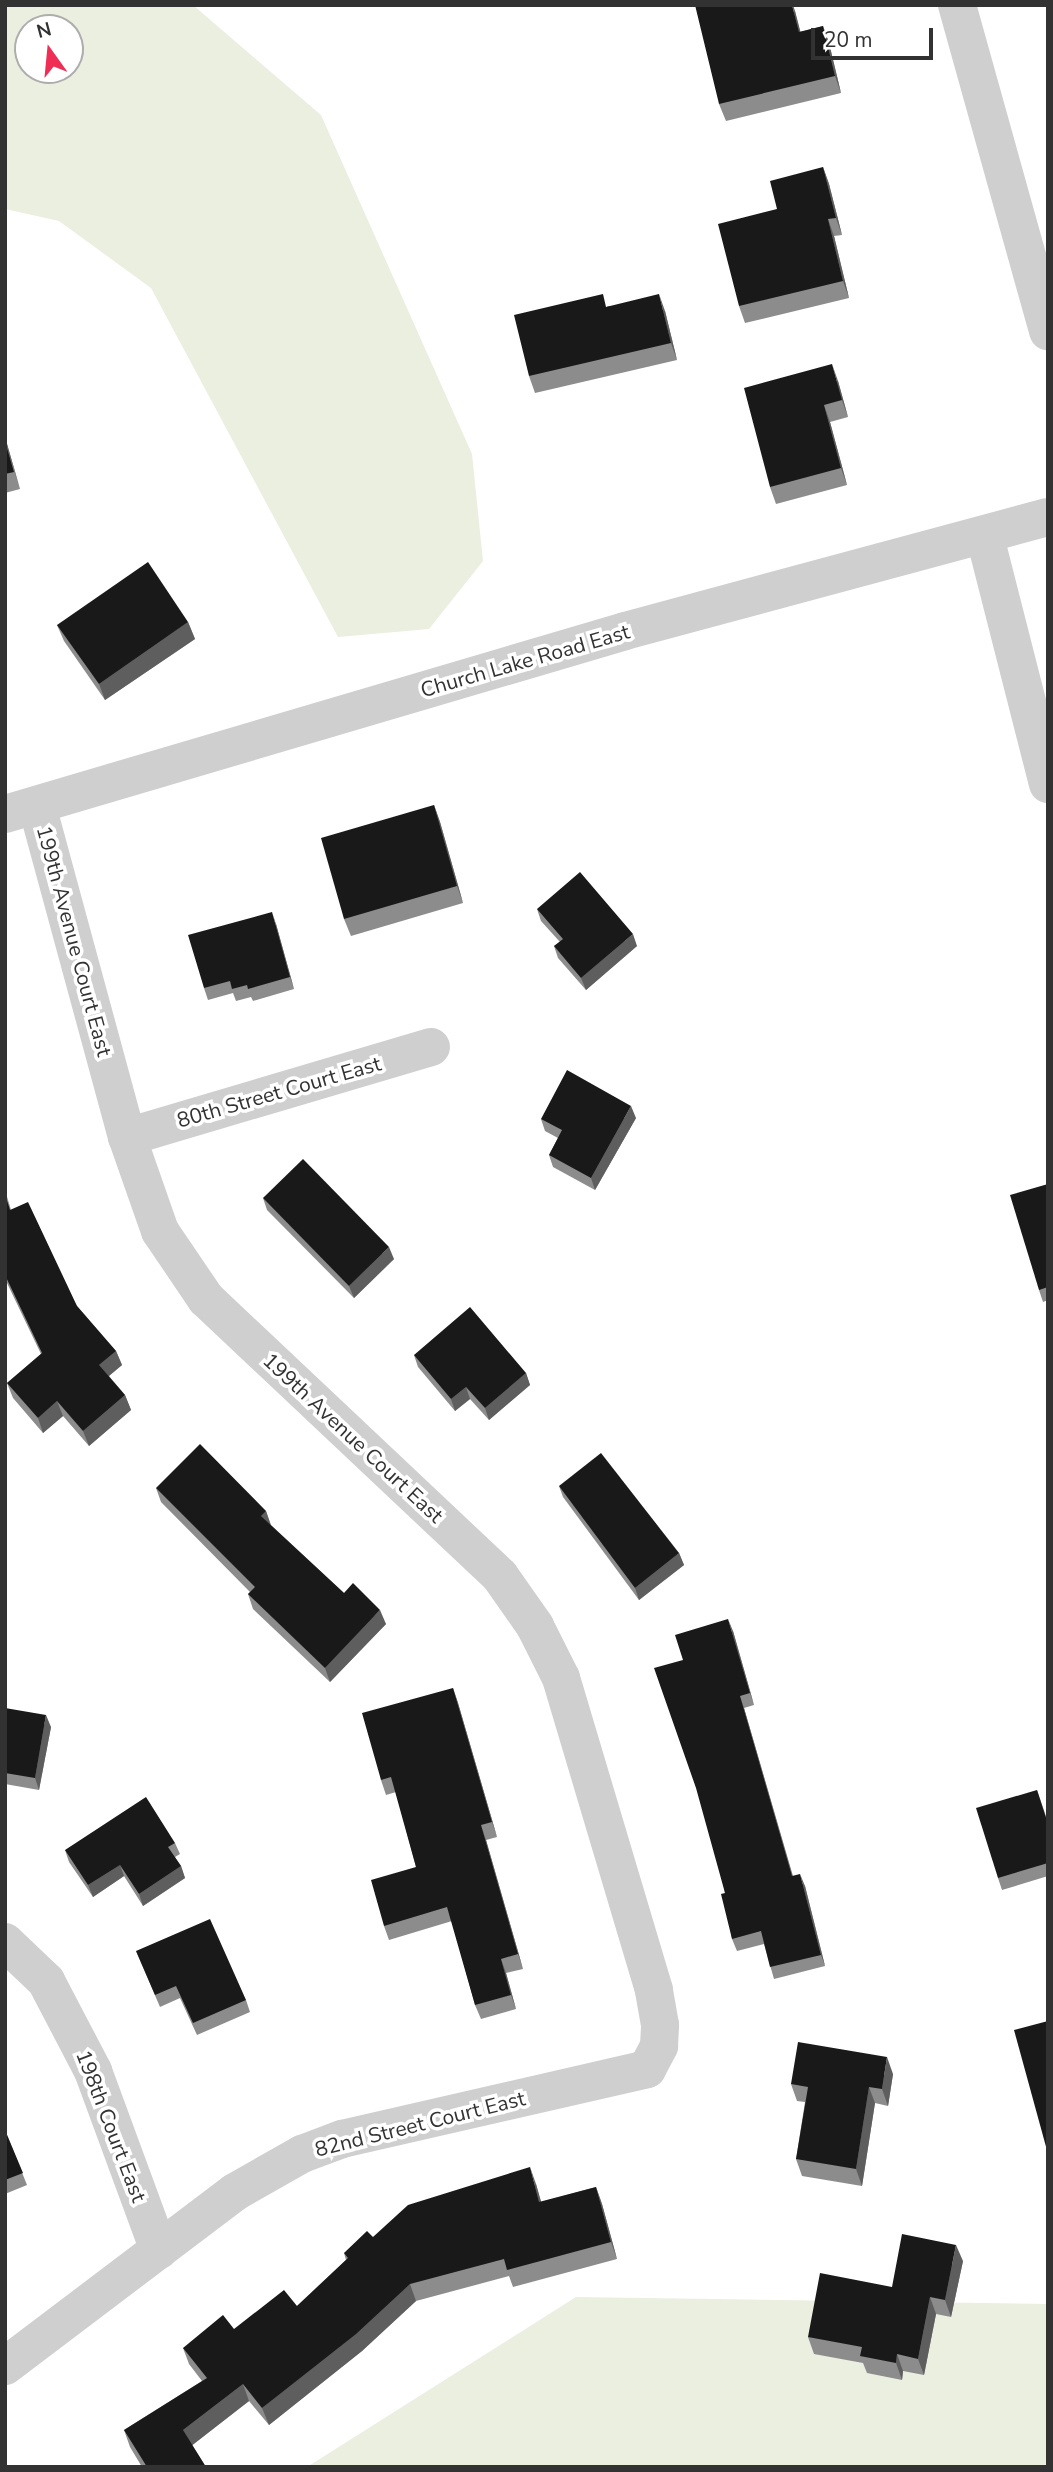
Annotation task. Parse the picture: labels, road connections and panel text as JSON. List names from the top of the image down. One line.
{"streets":{"street":["Church Lake Road East","199th Avenue Court East","80th Street Court East","82nd Street Court East","198th Court East"]},"crossings":[["Church Lake Road East","199th Avenue Court East"],["199th Avenue Court East","80th Street Court East"],["199th Avenue Court East","82nd Street Court East"],["82nd Street Court East","198th Court East"]],"scale_bar":"20 m","north":"top"}
